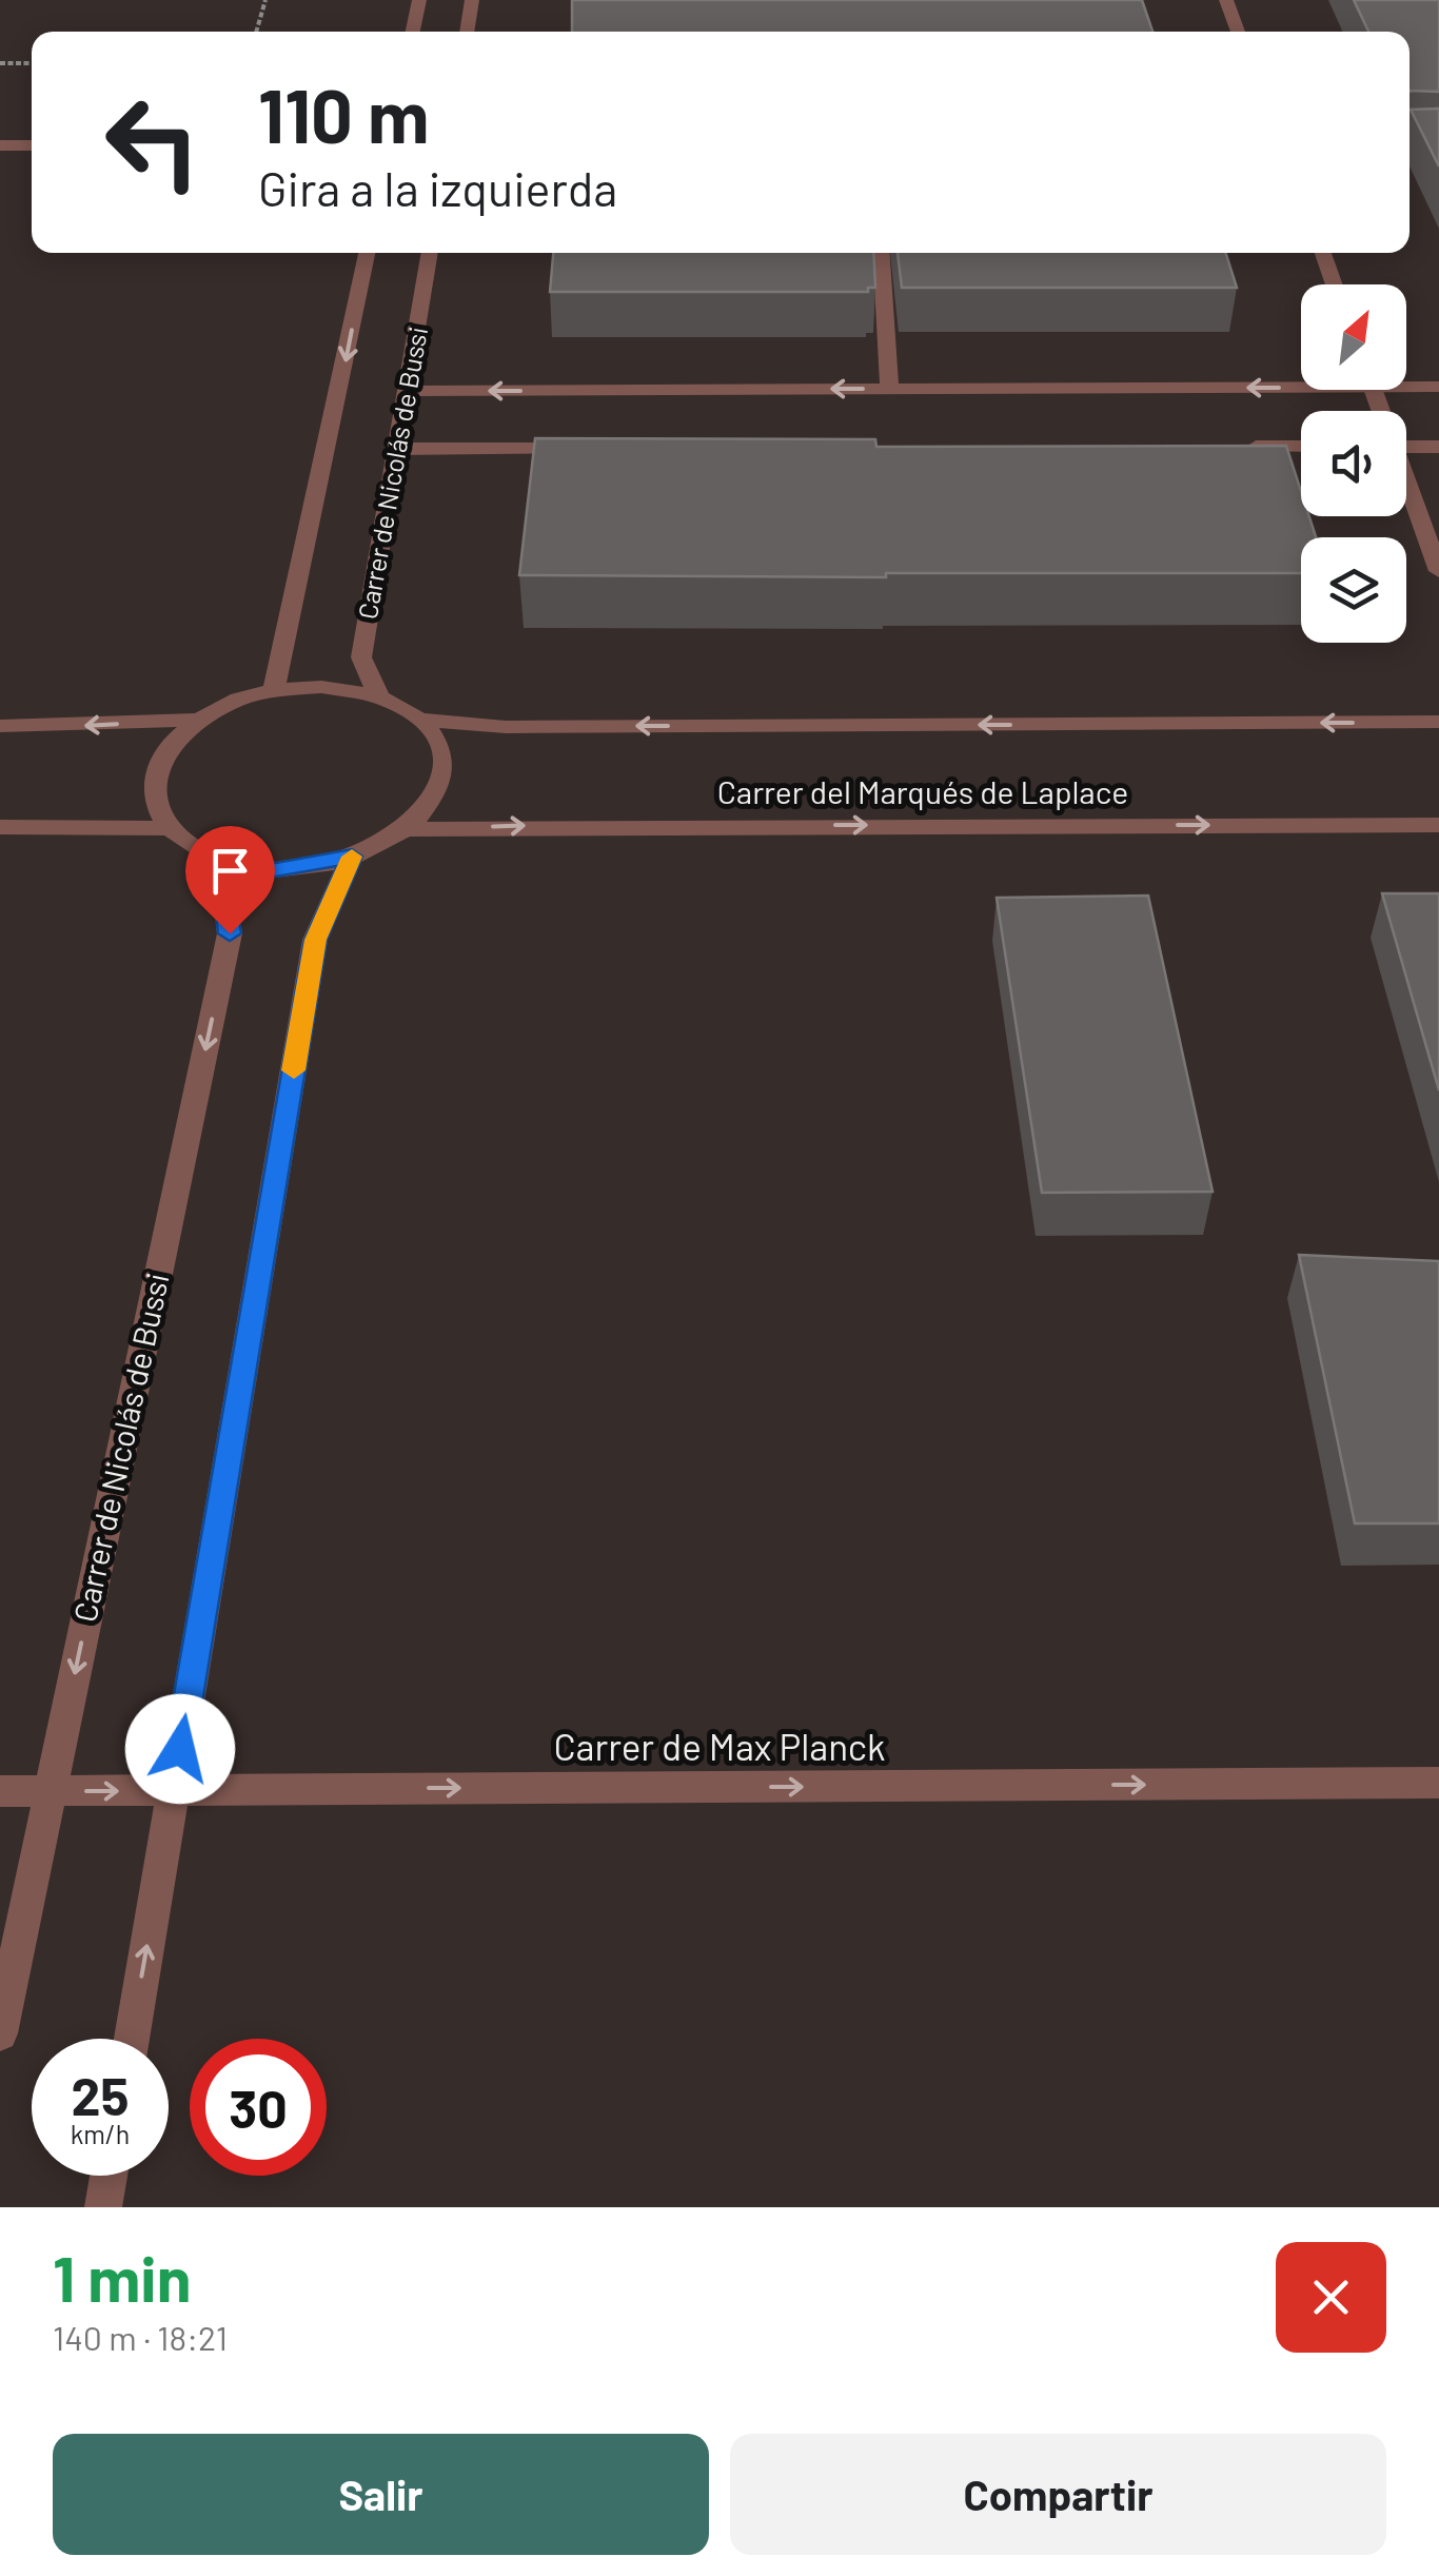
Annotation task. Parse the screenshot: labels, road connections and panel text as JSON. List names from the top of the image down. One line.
{"streets":{"street":["Carrer de Nicolás de Bussi","Carrer del Marqués de Laplace","Carrer de Max Planck"]},"crossings":[["Carrer de Nicolás de Bussi","Carrer del Marqués de Laplace"],["Carrer de Nicolás de Bussi","Carrer de Max Planck"]],"one_way":["Carrer de Max Planck"],"north":"top right","page":{"turn":["110 m","Gira a la izquierda"],"speed":"25 km/h","limit":"30","heading":["1 min","140 m · 18:21"],"buttons":["Salir","Compartir"]}}
